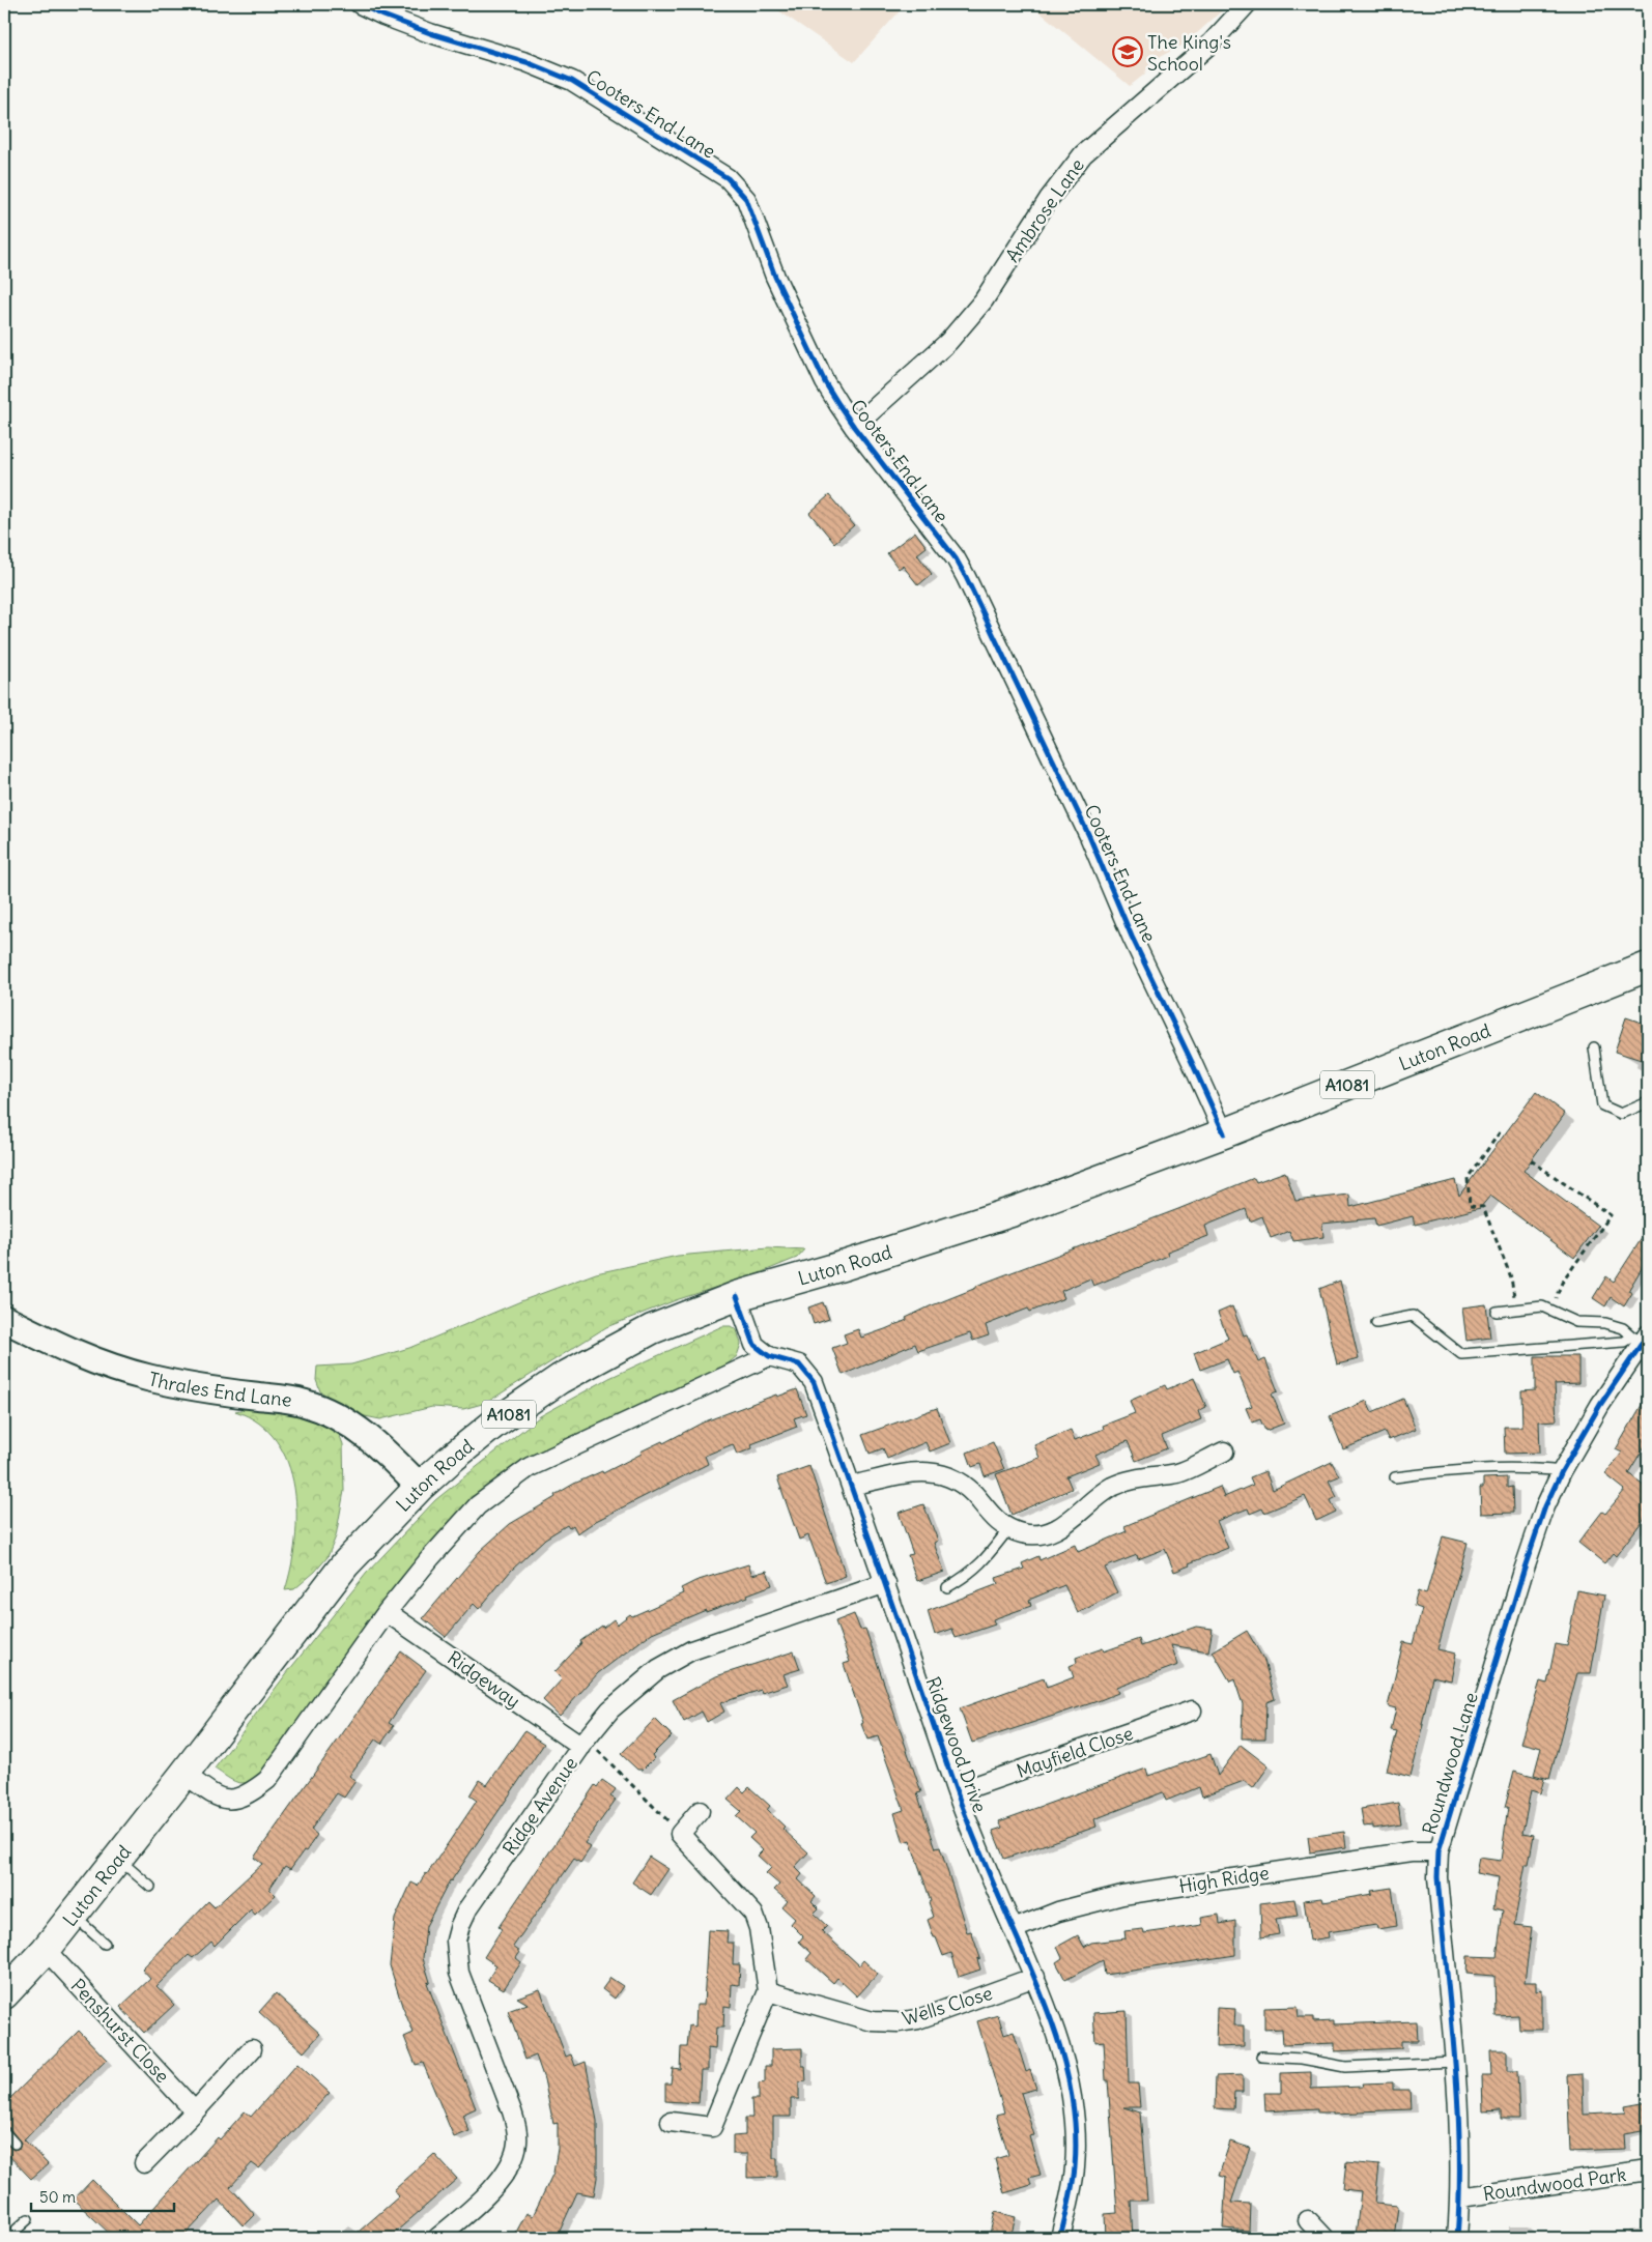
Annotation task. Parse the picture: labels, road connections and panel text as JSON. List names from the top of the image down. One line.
{"streets":{"main road":["Luton Road","A1081"],"street":["Cooters End Lane","Ambrose Lane","Thrales End Lane","Ridgeway","Ridgewood Drive","Mayfield Close","Roundwood Lane","Ridge Avenue","High Ridge","Wells Close","Penshurst Close","Roundwood Park"]},"crossings":[["Cooters End Lane","Ambrose Lane"],["Cooters End Lane","Luton Road"],["Luton Road","Thrales End Lane"],["Luton Road","Penshurst Close"],["Ridgeway","Ridge Avenue"],["Ridgewood Drive","Mayfield Close"],["Ridgewood Drive","Ridge Avenue"],["Ridgewood Drive","High Ridge"],["Ridgewood Drive","Wells Close"],["Roundwood Lane","High Ridge"],["Roundwood Lane","Roundwood Park"]],"places":{"school or university":["The King's School"]},"scale_bar":"50 m"}
